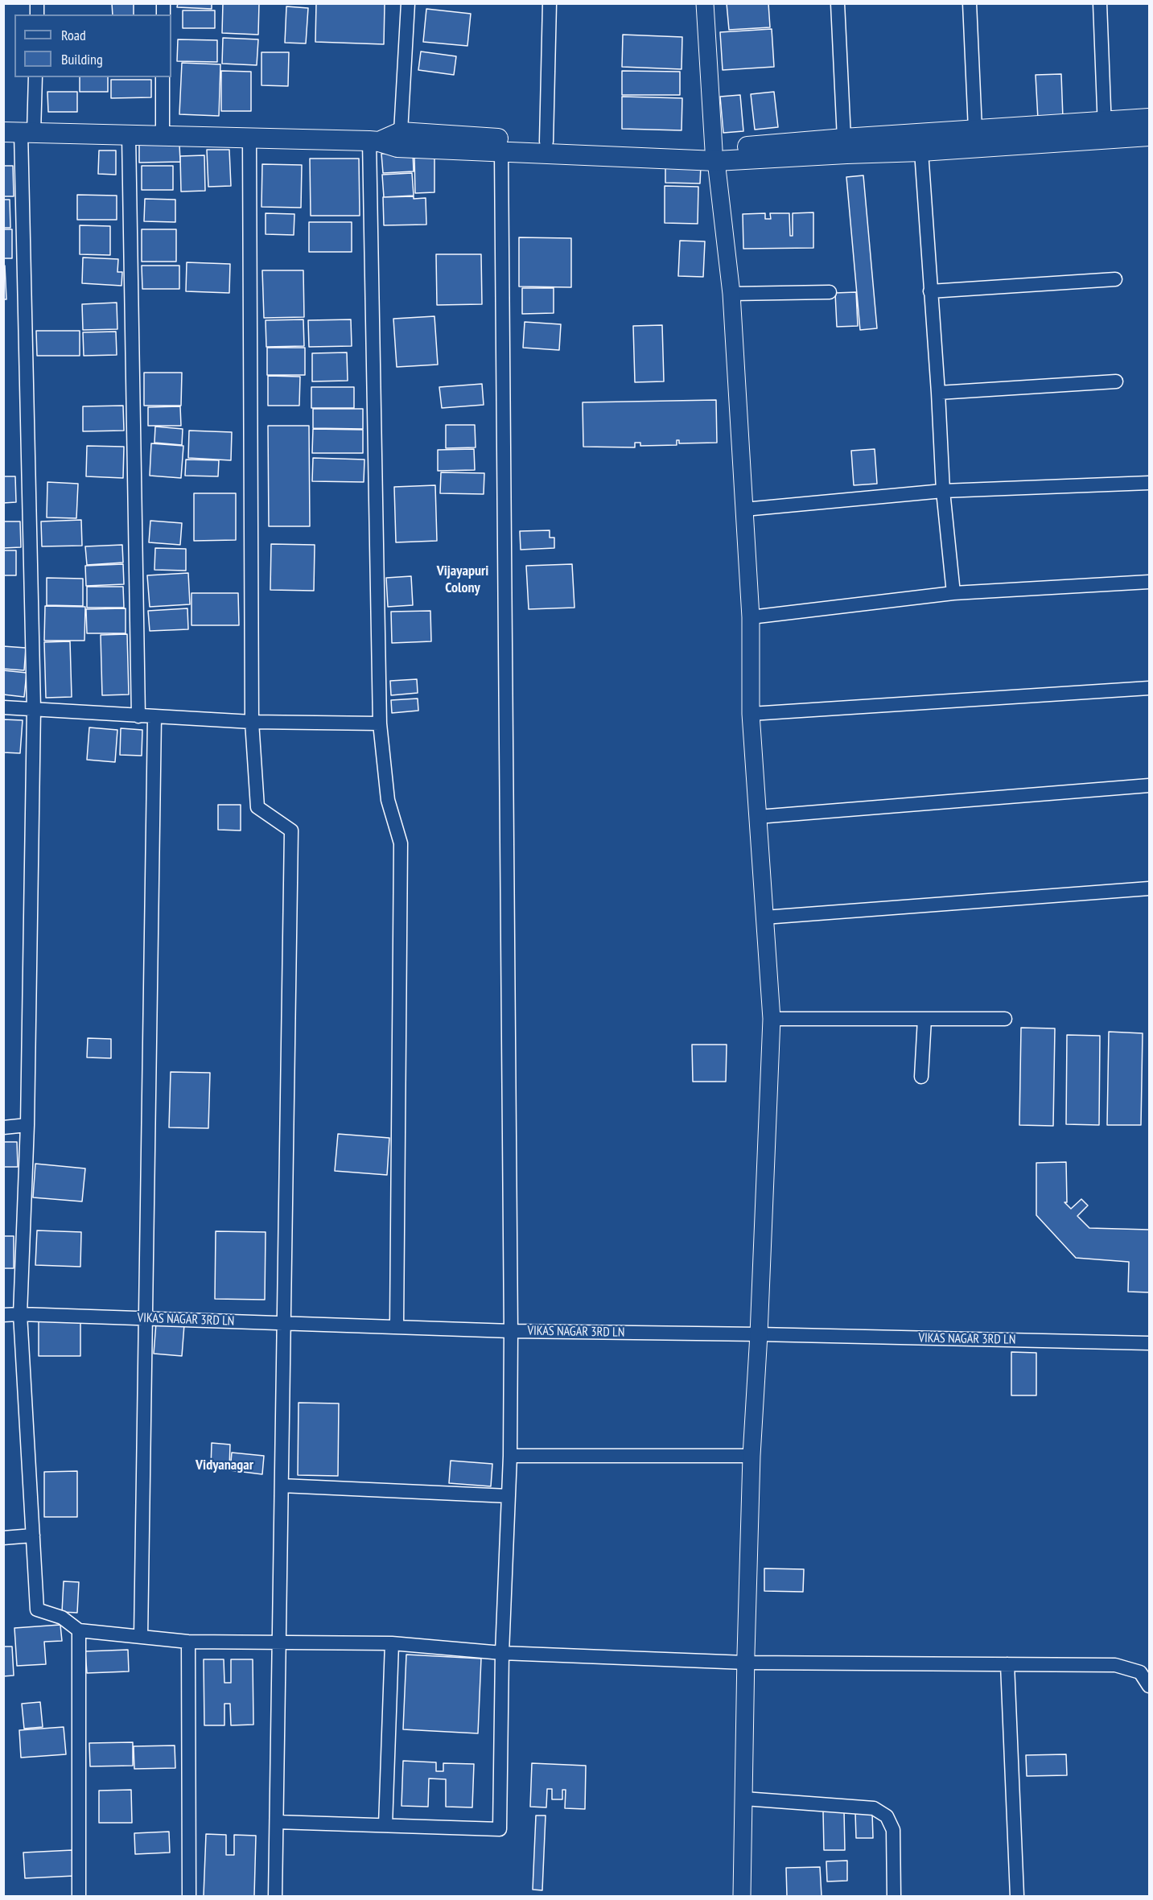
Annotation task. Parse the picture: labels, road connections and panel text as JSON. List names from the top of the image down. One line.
{"streets":{"street":["VIKAS NAGAR 3RD LN"]},"districts":["Vijayapuri Colony","Vidyanagar"],"legend":["Road","Building"]}
